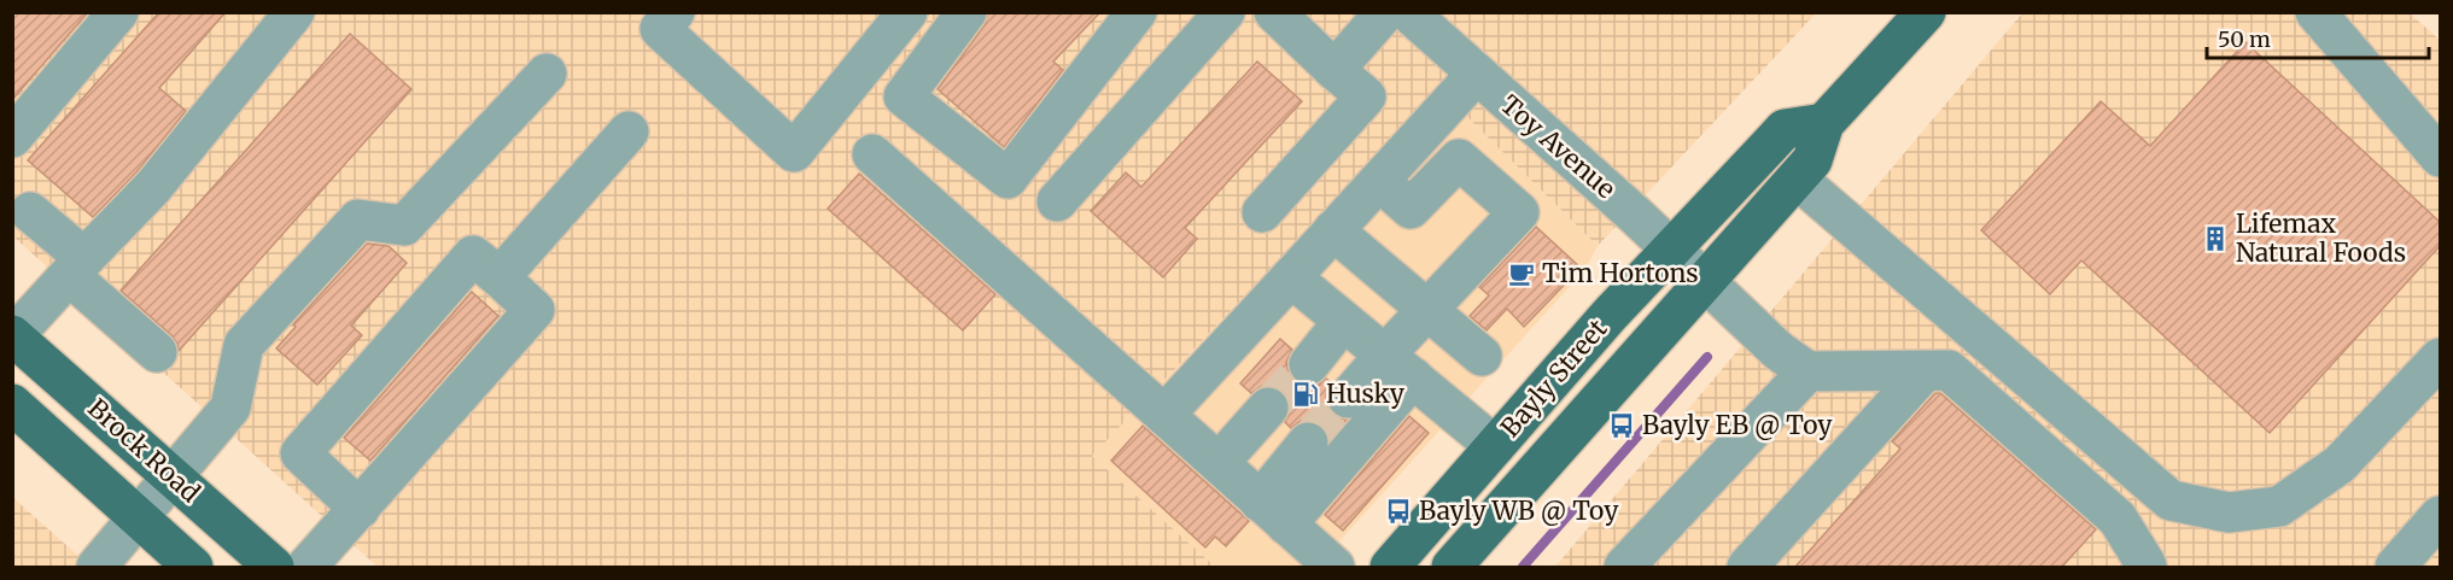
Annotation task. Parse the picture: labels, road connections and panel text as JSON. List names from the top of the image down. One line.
{"streets":{"main road":["Bayly Street","Brock Road"],"street":["Toy Avenue"]},"crossings":[["Toy Avenue","Bayly Street"]],"places":{"building":["Lifemax Natural Foods"],"cafe":["Tim Hortons"],"fuel station":["Husky"],"bus stop":["Bayly EB @ Toy","Bayly WB @ Toy"]},"scale_bar":"50 m"}
